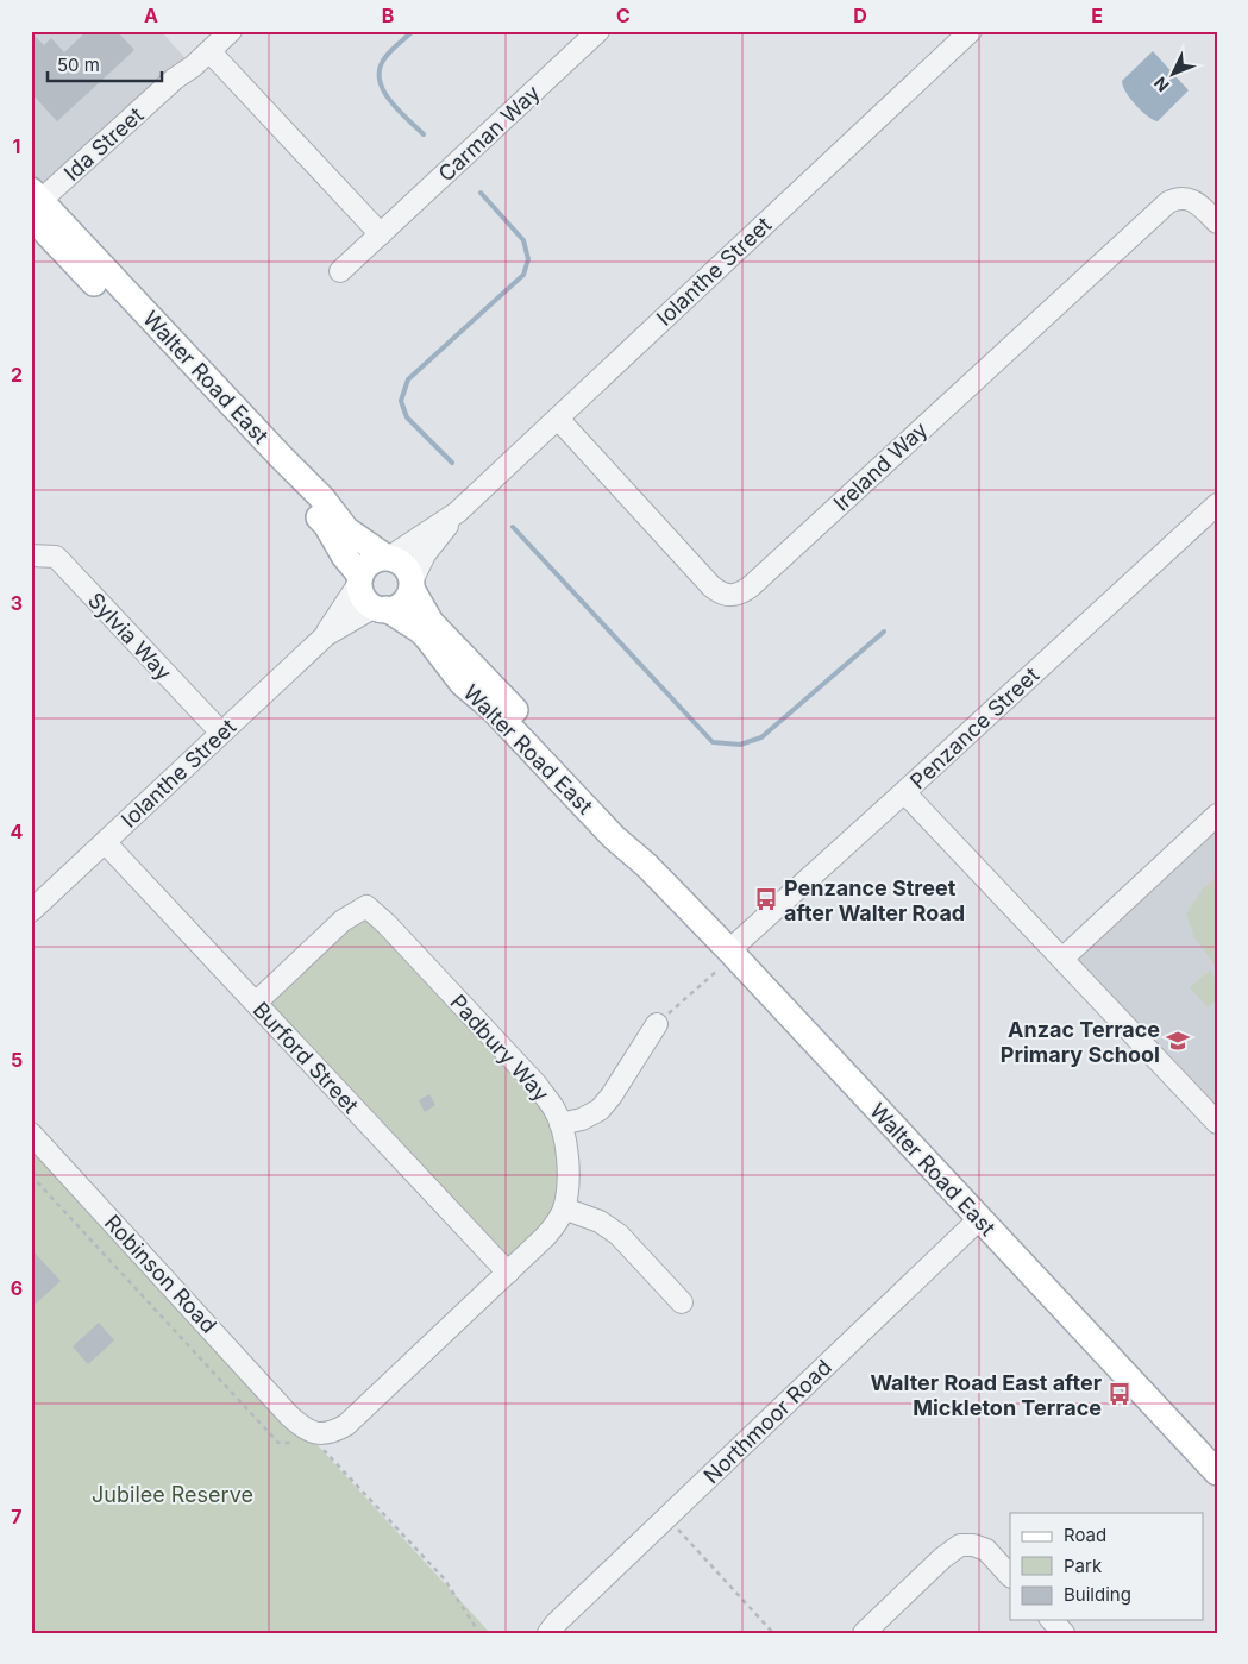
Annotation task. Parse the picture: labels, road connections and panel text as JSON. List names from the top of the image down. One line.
{"streets":{"main road":["Walter Road East"],"street":["Carman Way","Ida Street","Iolanthe Street","Ireland Way","Sylvia Way","Penzance Street","Padbury Way","Burford Street","Robinson Road","Northmoor Road"]},"crossings":[["Ida Street","Walter Road East"],["Iolanthe Street","Walter Road East"],["Iolanthe Street","Ireland Way"],["Iolanthe Street","Sylvia Way"],["Iolanthe Street","Burford Street"],["Walter Road East","Penzance Street"],["Walter Road East","Northmoor Road"],["Padbury Way","Burford Street"],["Padbury Way","Robinson Road"]],"parks":["Jubilee Reserve"],"places":{"bus stop":["Penzance Street after Walter Road","Walter Road East after Mickleton Terrace"],"school or university":["Anzac Terrace Primary School"]},"legend":["Road","Park","Building"],"scale_bar":"50 m","north":"bottom left","grid":{"columns":["A","B","C","D","E"],"rows":["1","2","3","4","5","6","7"]}}
